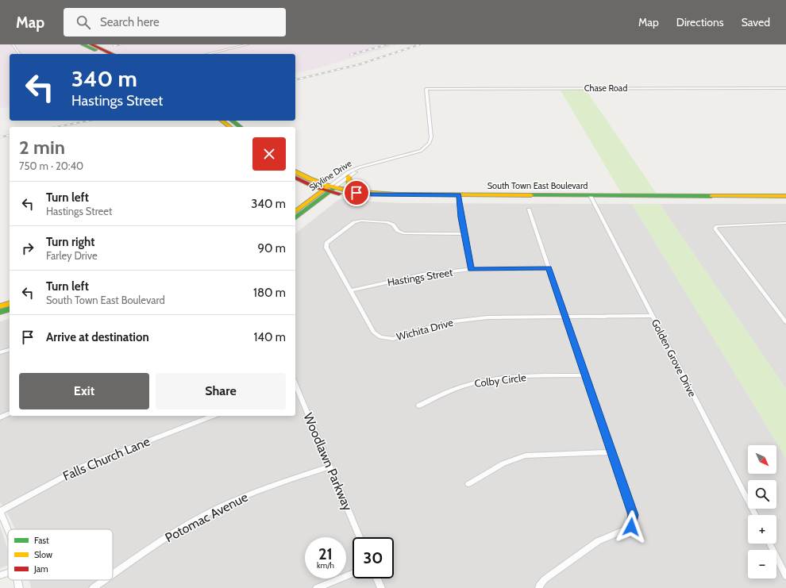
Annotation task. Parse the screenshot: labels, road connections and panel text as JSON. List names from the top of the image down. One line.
{"streets":{"main road":["Skyline Drive","South Town East Boulevard"],"street":["Chase Road","Hastings Street","Wichita Drive","Golden Grove Drive","Colby Circle","Falls Church Lane","Woodlawn Parkway","Potomac Avenue"]},"crossings":[["Chase Road","Skyline Drive"],["Skyline Drive","South Town East Boulevard"],["South Town East Boulevard","Golden Grove Drive"],["Hastings Street","Wichita Drive"],["Wichita Drive","Golden Grove Drive"],["Woodlawn Parkway","Potomac Avenue"]],"legend":["Fast","Slow","Jam"],"north":"bottom right","page":{"header":"Map","search":"Search here","nav":["Map","Directions","Saved"],"turn":["340 m","Hastings Street"],"heading":["2 min","750 m · 20:40"],"list":[{"name":"Turn left","note":"Hastings Street","value":"340 m"},{"name":"Turn right","note":"Farley Drive","value":"90 m"},{"name":"Turn left","note":"South Town East Boulevard","value":"180 m"},{"name":"Arrive at destination","value":"140 m"}],"buttons":["Exit","Share"],"map_buttons":["+","−"],"speed":"21 km/h","limit":"30"}}
